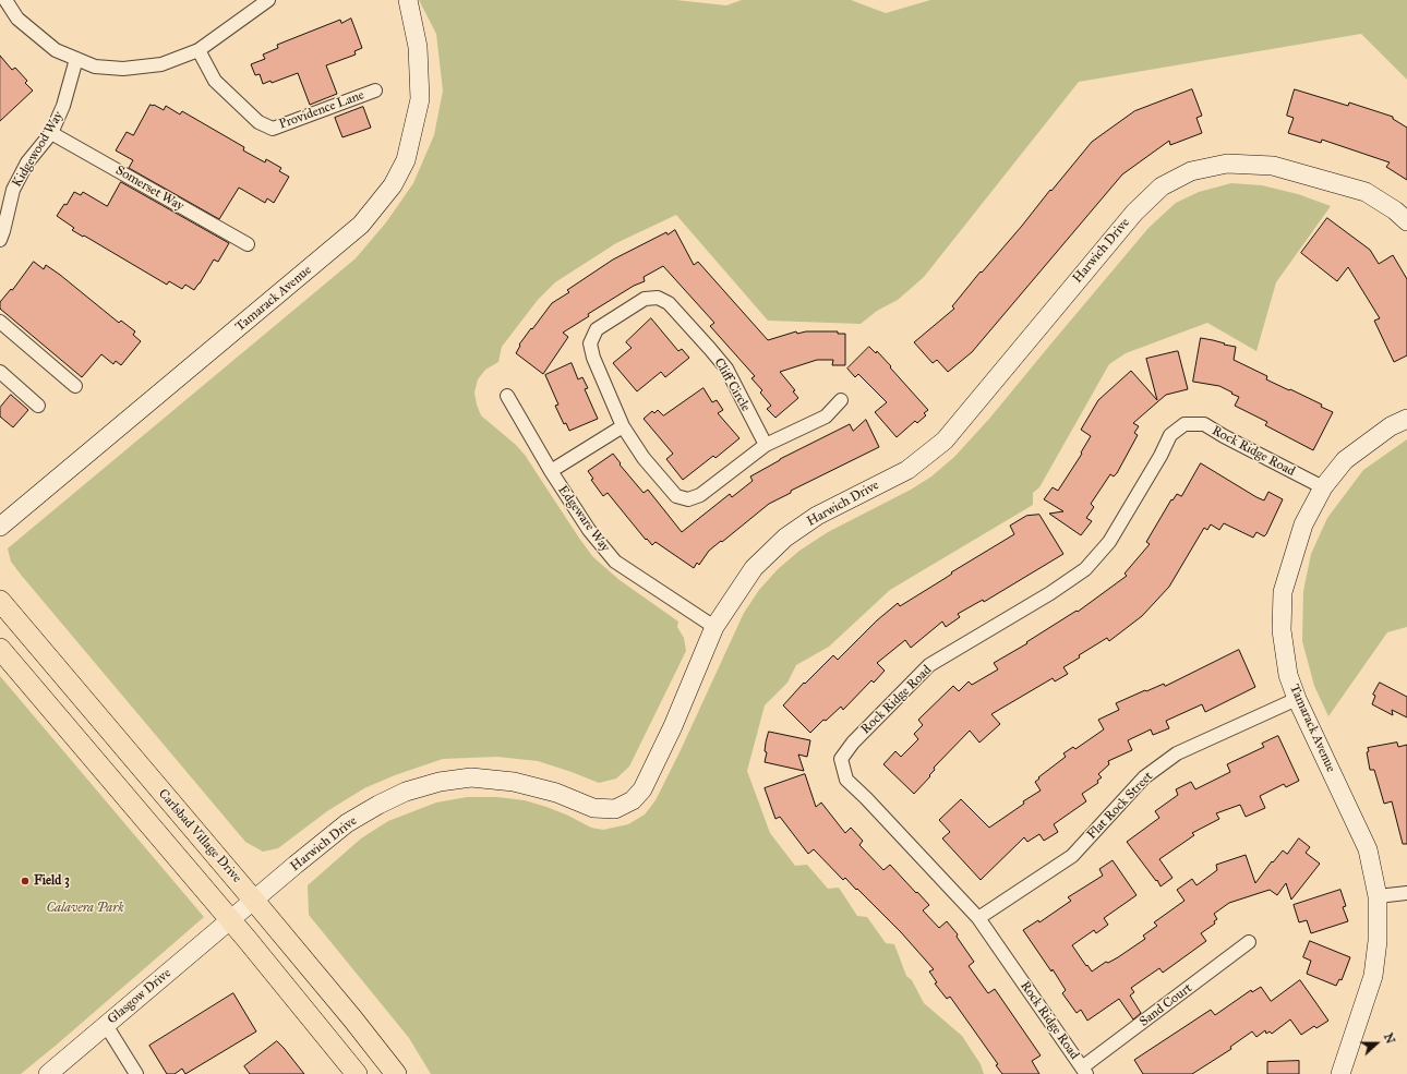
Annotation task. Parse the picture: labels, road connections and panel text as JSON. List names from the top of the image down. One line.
{"streets":{"main road":["Carlsbad Village Drive"],"street":["Providence Lane","Kidgewood Way","Somerset Way","Harwich Drive","Tamarack Avenue","Cliff Circle","Rock Ridge Road","Edgeware Way","Flat Rock Street","Glasgow Drive","Sand Court"]},"crossings":[["Kidgewood Way","Somerset Way"],["Harwich Drive","Edgeware Way"],["Harwich Drive","Carlsbad Village Drive"],["Harwich Drive","Glasgow Drive"],["Tamarack Avenue","Rock Ridge Road"],["Tamarack Avenue","Flat Rock Street"],["Rock Ridge Road","Flat Rock Street"],["Rock Ridge Road","Sand Court"]],"parks":["Calavera Park"],"places":["Field 3"],"north":"right"}
